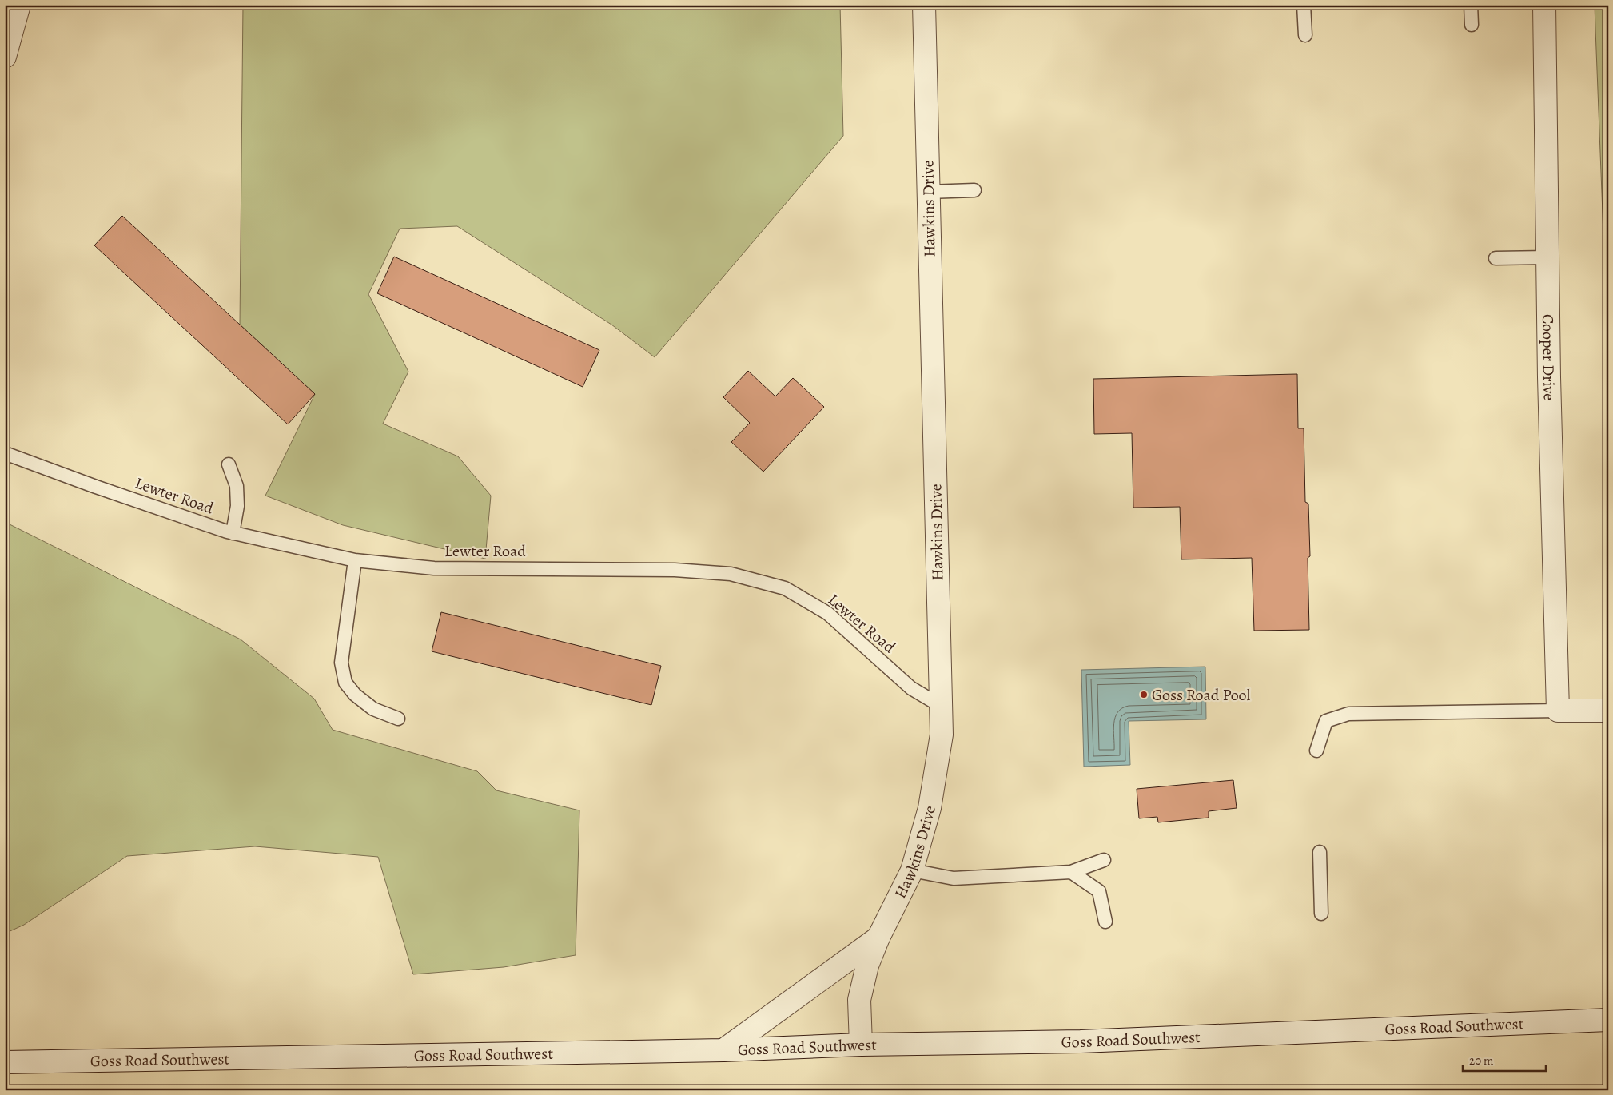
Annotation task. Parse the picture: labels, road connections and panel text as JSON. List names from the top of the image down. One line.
{"streets":{"street":["Hawkins Drive","Cooper Drive","Goss Road Southwest"],"lane":["Lewter Road"]},"crossings":[["Hawkins Drive","Lewter Road"],["Hawkins Drive","Goss Road Southwest"]],"places":["Goss Road Pool"],"scale_bar":"20 m"}
